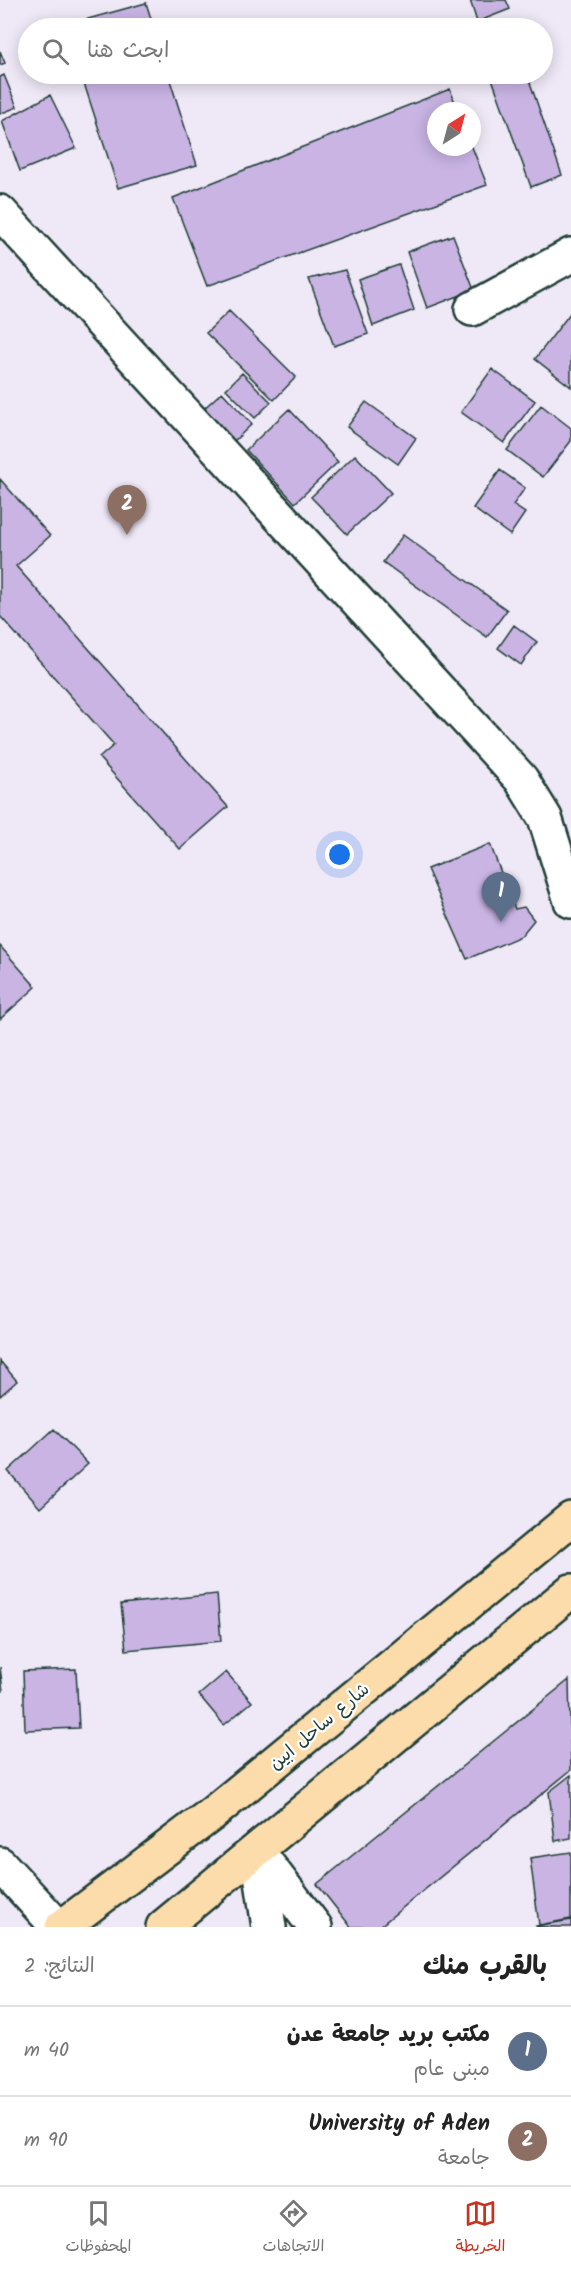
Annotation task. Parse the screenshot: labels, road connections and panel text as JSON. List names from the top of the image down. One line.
{"streets":{"highway":["شارع ساحل ابين"]},"north":"top right","page":{"search":"ابحث هنا","pins":["2","1"],"heading":["بالقرب منك","النتائج: 2"],"list":[{"mark":"1","name":"مكتب بريد جامعة عدن","note":"مبنى عام","value":"40 m"},{"mark":"2","name":"University of Aden","note":"جامعة","value":"90 m"}],"nav":["الخريطة","الاتجاهات","المحفوظات"]}}
